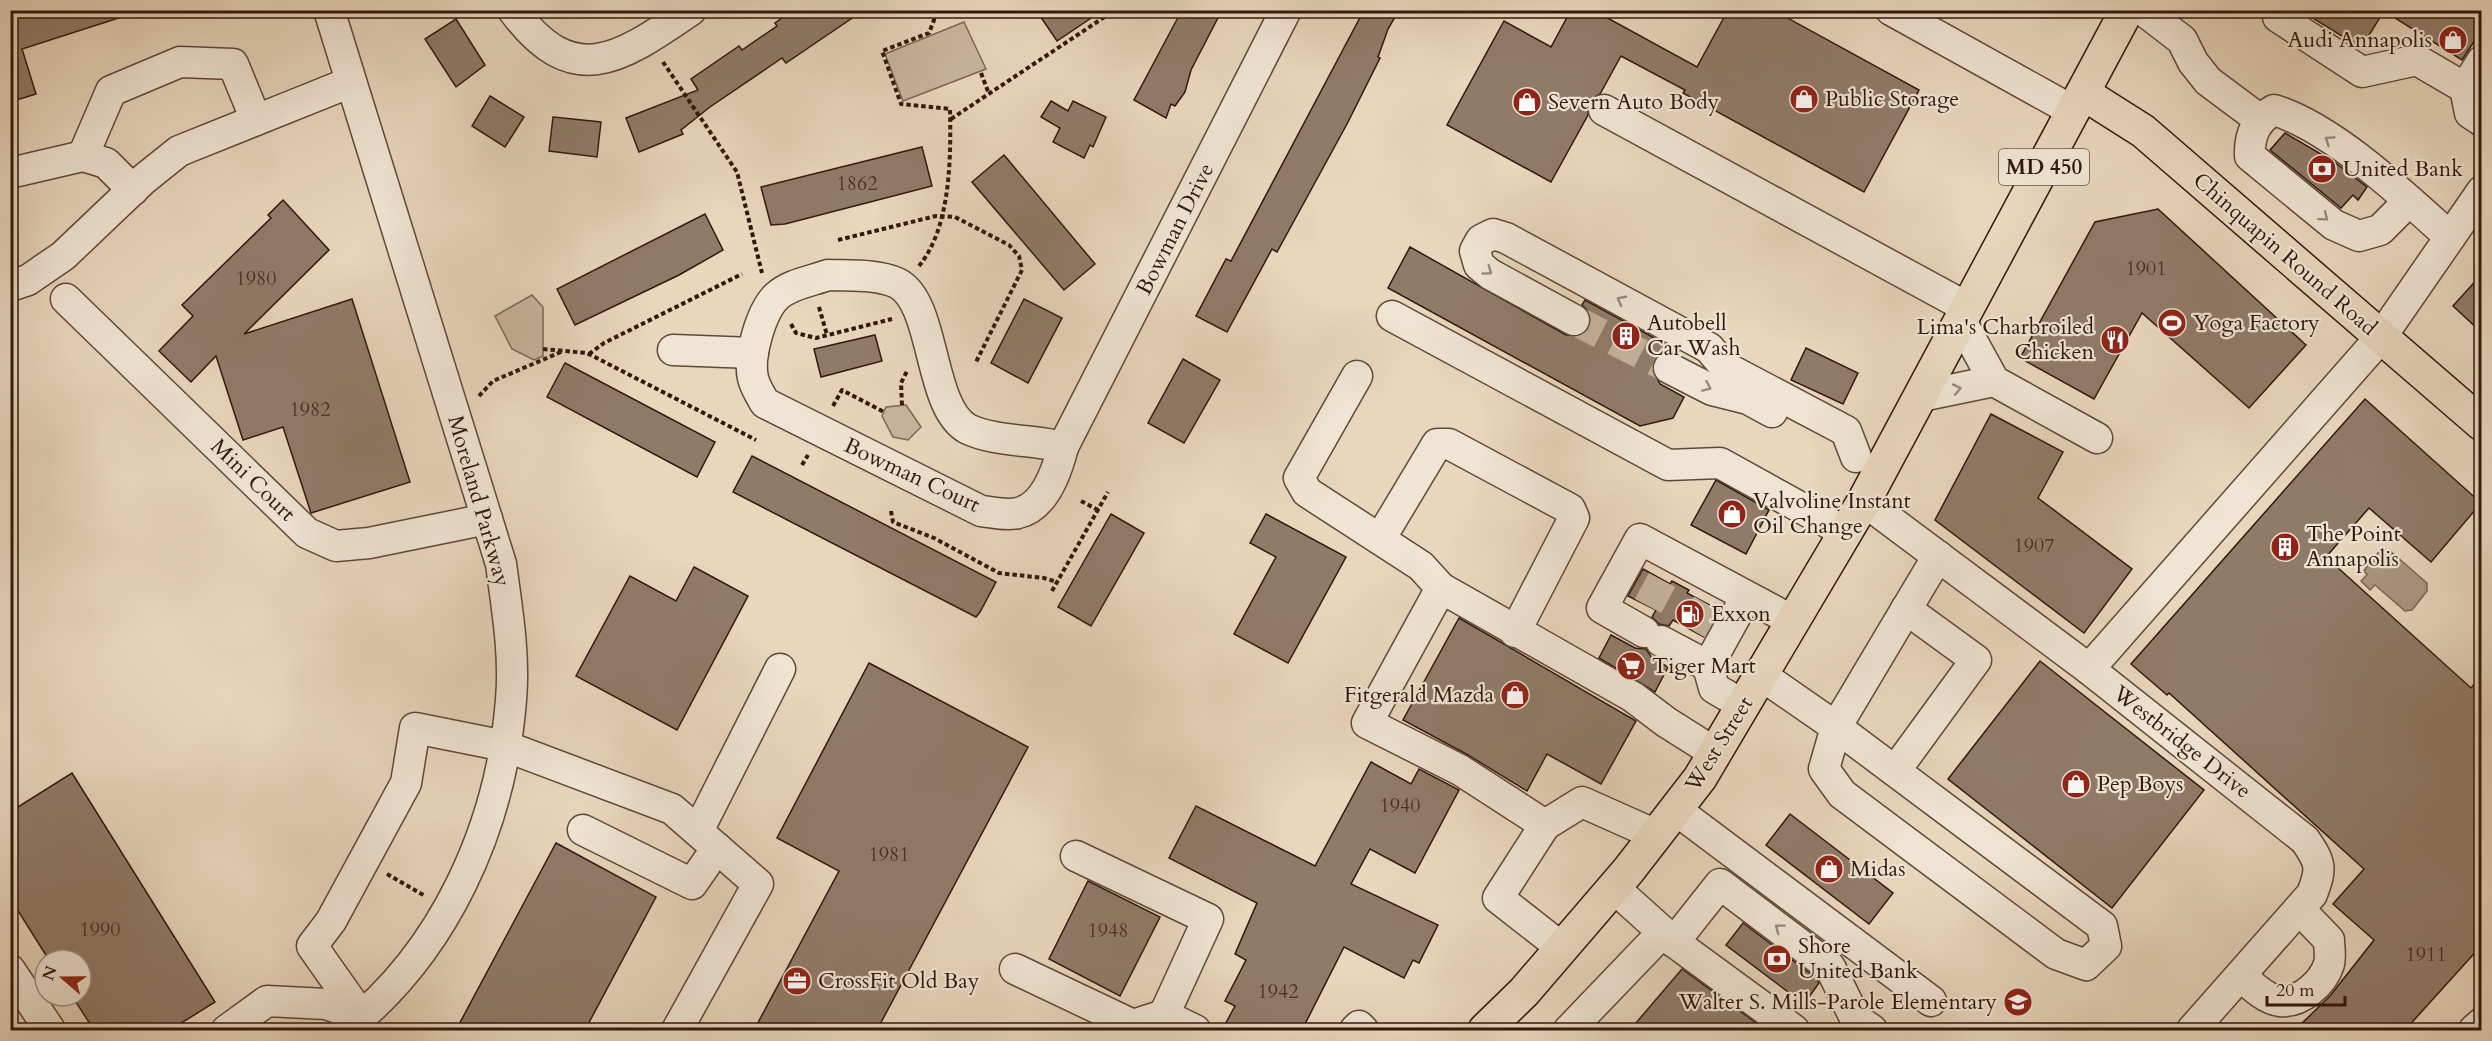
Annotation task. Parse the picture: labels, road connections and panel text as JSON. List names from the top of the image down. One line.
{"streets":{"main road":["MD 450","Chinquapin Round Road","West Street"],"street":["Bowman Drive","Bowman Court","Mini Court","Moreland Parkway","Westbridge Drive"]},"crossings":[["Bowman Drive","Bowman Court"],["Chinquapin Round Road","West Street"],["Mini Court","Moreland Parkway"],["Westbridge Drive","West Street"]],"places":{"shop":["Audi Annapolis","Public Storage","Severn Auto Body","Valvoline Instant Oil Change","Fitgerald Mazda","Pep Boys","Midas"],"bank":["United Bank","Shore United Bank"],"sports":["Yoga Factory"],"building":["Autobell Car Wash","The Point Annapolis"],"restaurant":["Lima's Charbroiled Chicken"],"fuel station":["Exxon"],"supermarket":["Tiger Mart"],"office":["CrossFit Old Bay"],"school or university":["Walter S. Mills-Parole Elementary"]},"house_numbers":["1862","1901","1980","1982","1907","1940","1981","1990","1948","1911","1942"],"scale_bar":"20 m","north":"left"}
